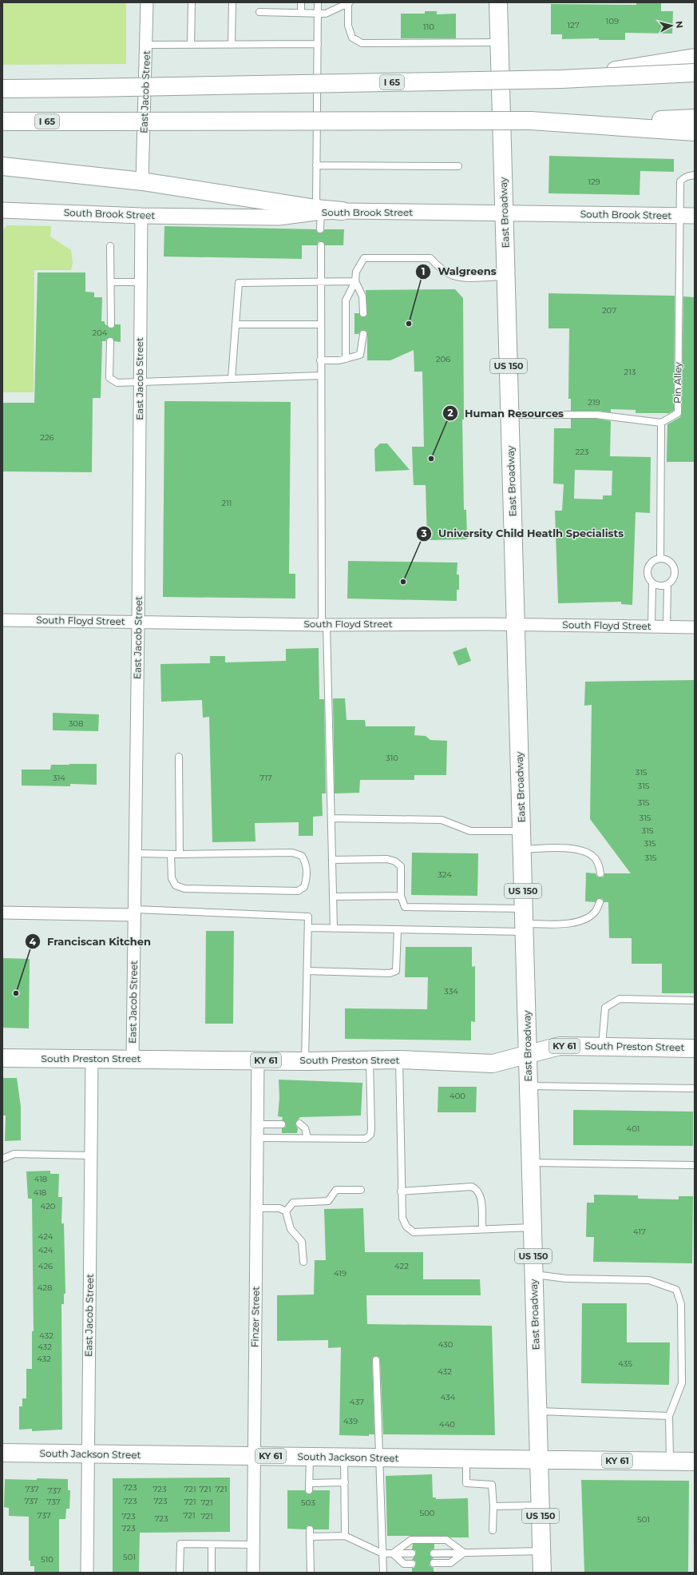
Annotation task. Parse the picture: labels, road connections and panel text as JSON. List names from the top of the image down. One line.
{"streets":{"main road":["I 65","East Broadway","US 150","KY 61","South Preston Street","South Jackson Street"],"street":["East Jacob Street","South Brook Street","South Floyd Street","Finzer Street"],"lane":["Pin Alley"]},"crossings":[["East Jacob Street","South Brook Street"],["East Jacob Street","South Floyd Street"],["East Jacob Street","South Preston Street"],["East Jacob Street","South Jackson Street"],["South Brook Street","East Broadway"],["South Brook Street","Pin Alley"],["East Broadway","South Floyd Street"],["East Broadway","South Preston Street"],["East Broadway","South Jackson Street"],["South Preston Street","Finzer Street"],["Finzer Street","South Jackson Street"]],"places":["Walgreens","Human Resources","University Child Heatlh Specialists","Franciscan Kitchen"],"house_numbers":["109","127","110","129","207","204","206","213","219","226","223","211","308","310","315","314","717","315","315","315","315","315","315","324","334","400","401","418","418","420","417","424","424","426","422","419","428","432","430","432","432","435","432","434","437","439","440","723","737","723","721","721","721","737","737","723","723","737","721","721","503","500","737","721","723","721","723","501","723","501","510"],"north":"right"}
